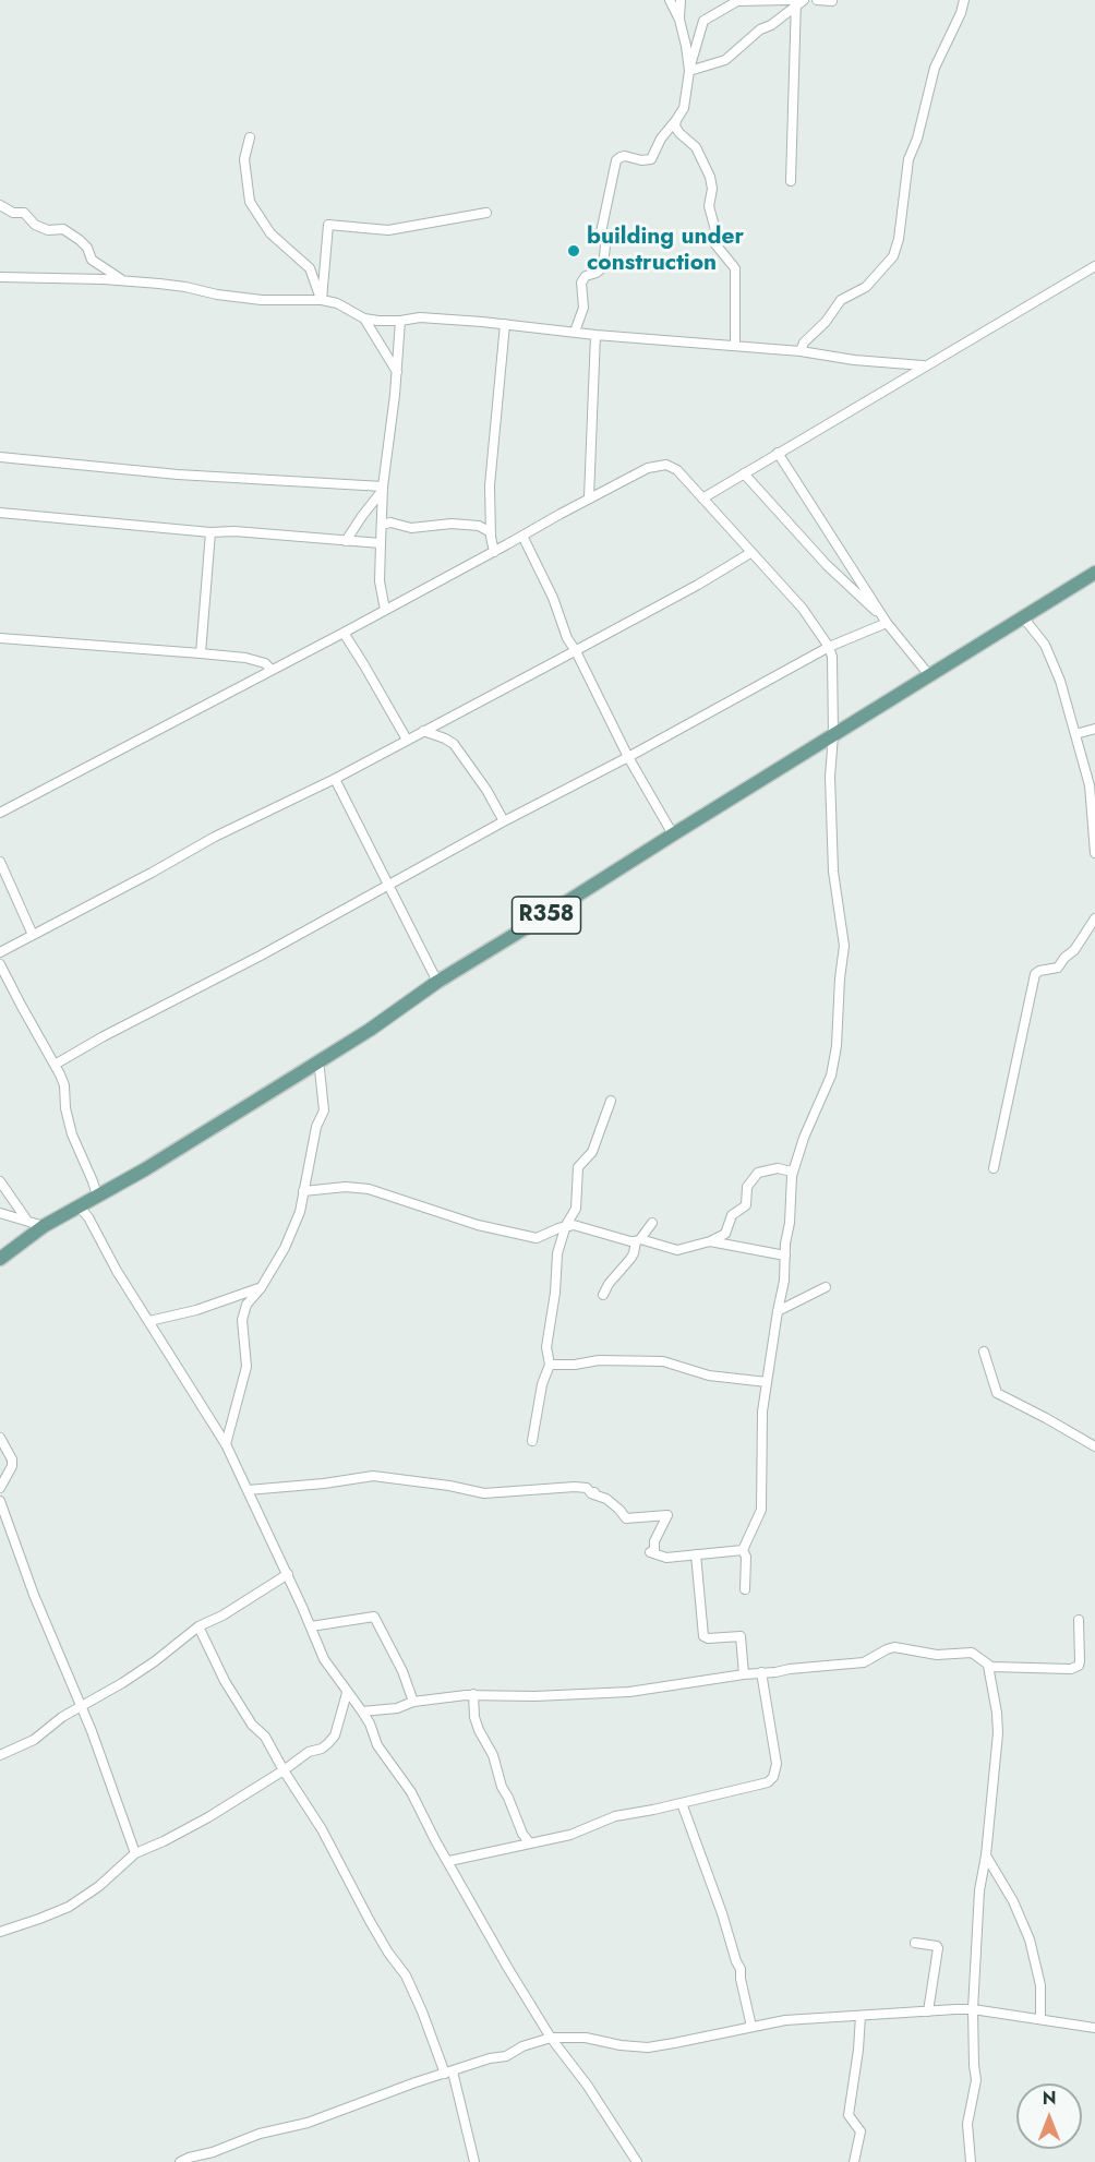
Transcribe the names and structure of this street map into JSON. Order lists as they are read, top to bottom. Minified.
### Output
{"streets":{"main road":["R358"]},"places":["building under construction"],"north":"top"}
